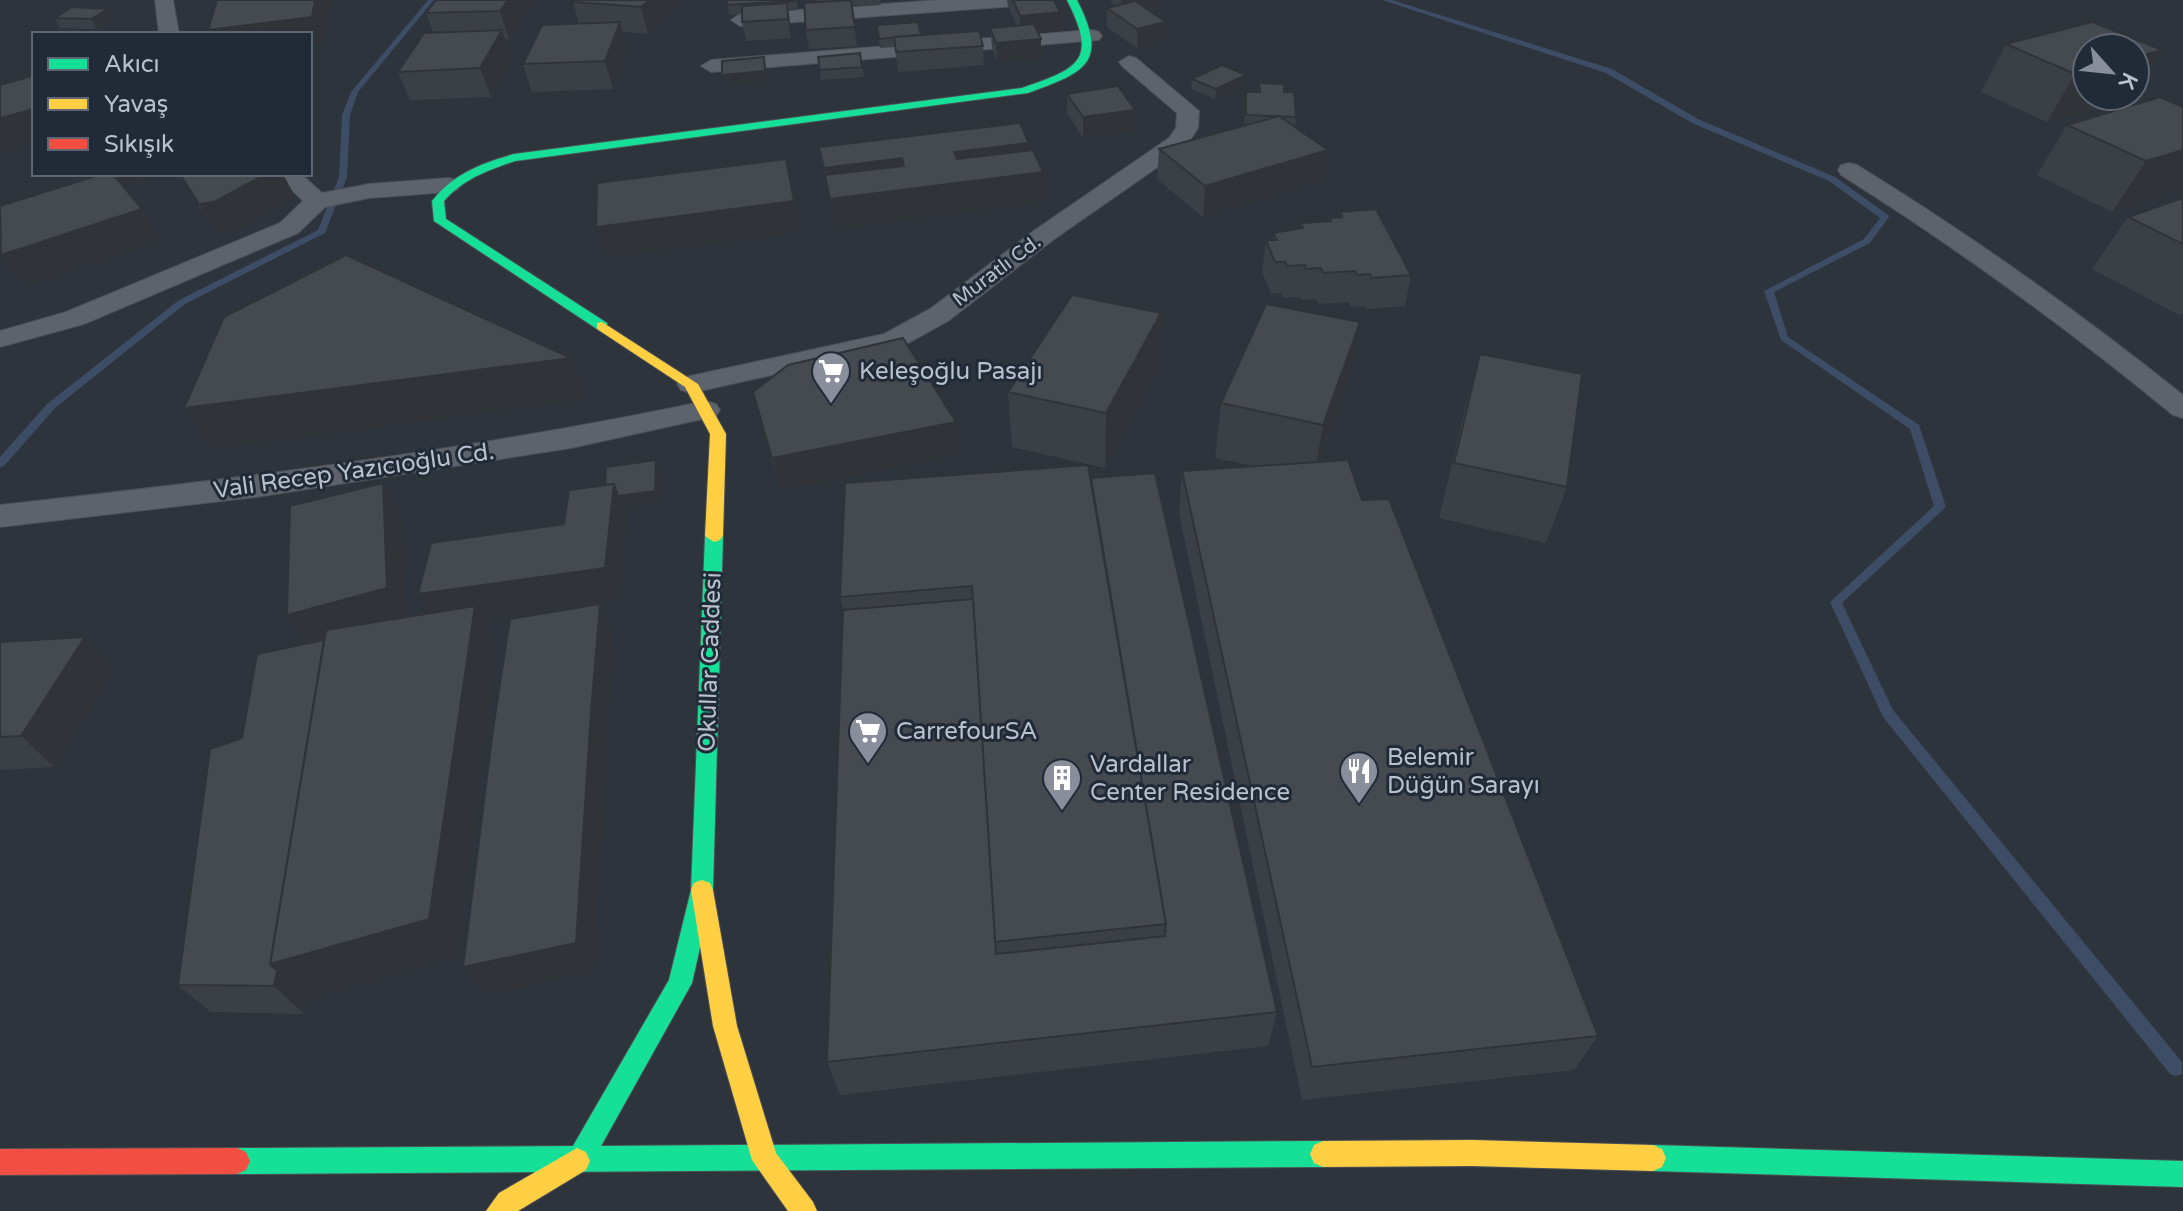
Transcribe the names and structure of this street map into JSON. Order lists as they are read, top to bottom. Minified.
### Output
{"streets":{"main road":["Okullar Caddesi"],"street":["Muratlı Cd.","Vali Recep Yazıcıoğlu Cd."]},"crossings":[["Muratlı Cd.","Vali Recep Yazıcıoğlu Cd."],["Muratlı Cd.","Okullar Caddesi"],["Vali Recep Yazıcıoğlu Cd.","Okullar Caddesi"]],"places":{"supermarket":["Keleşoğlu Pasajı","CarrefourSA"],"restaurant":["Belemir Düğün Sarayı"],"building":["Vardallar Center Residence"]},"legend":["Akıcı","Yavaş","Sıkışık"],"north":"bottom right"}
